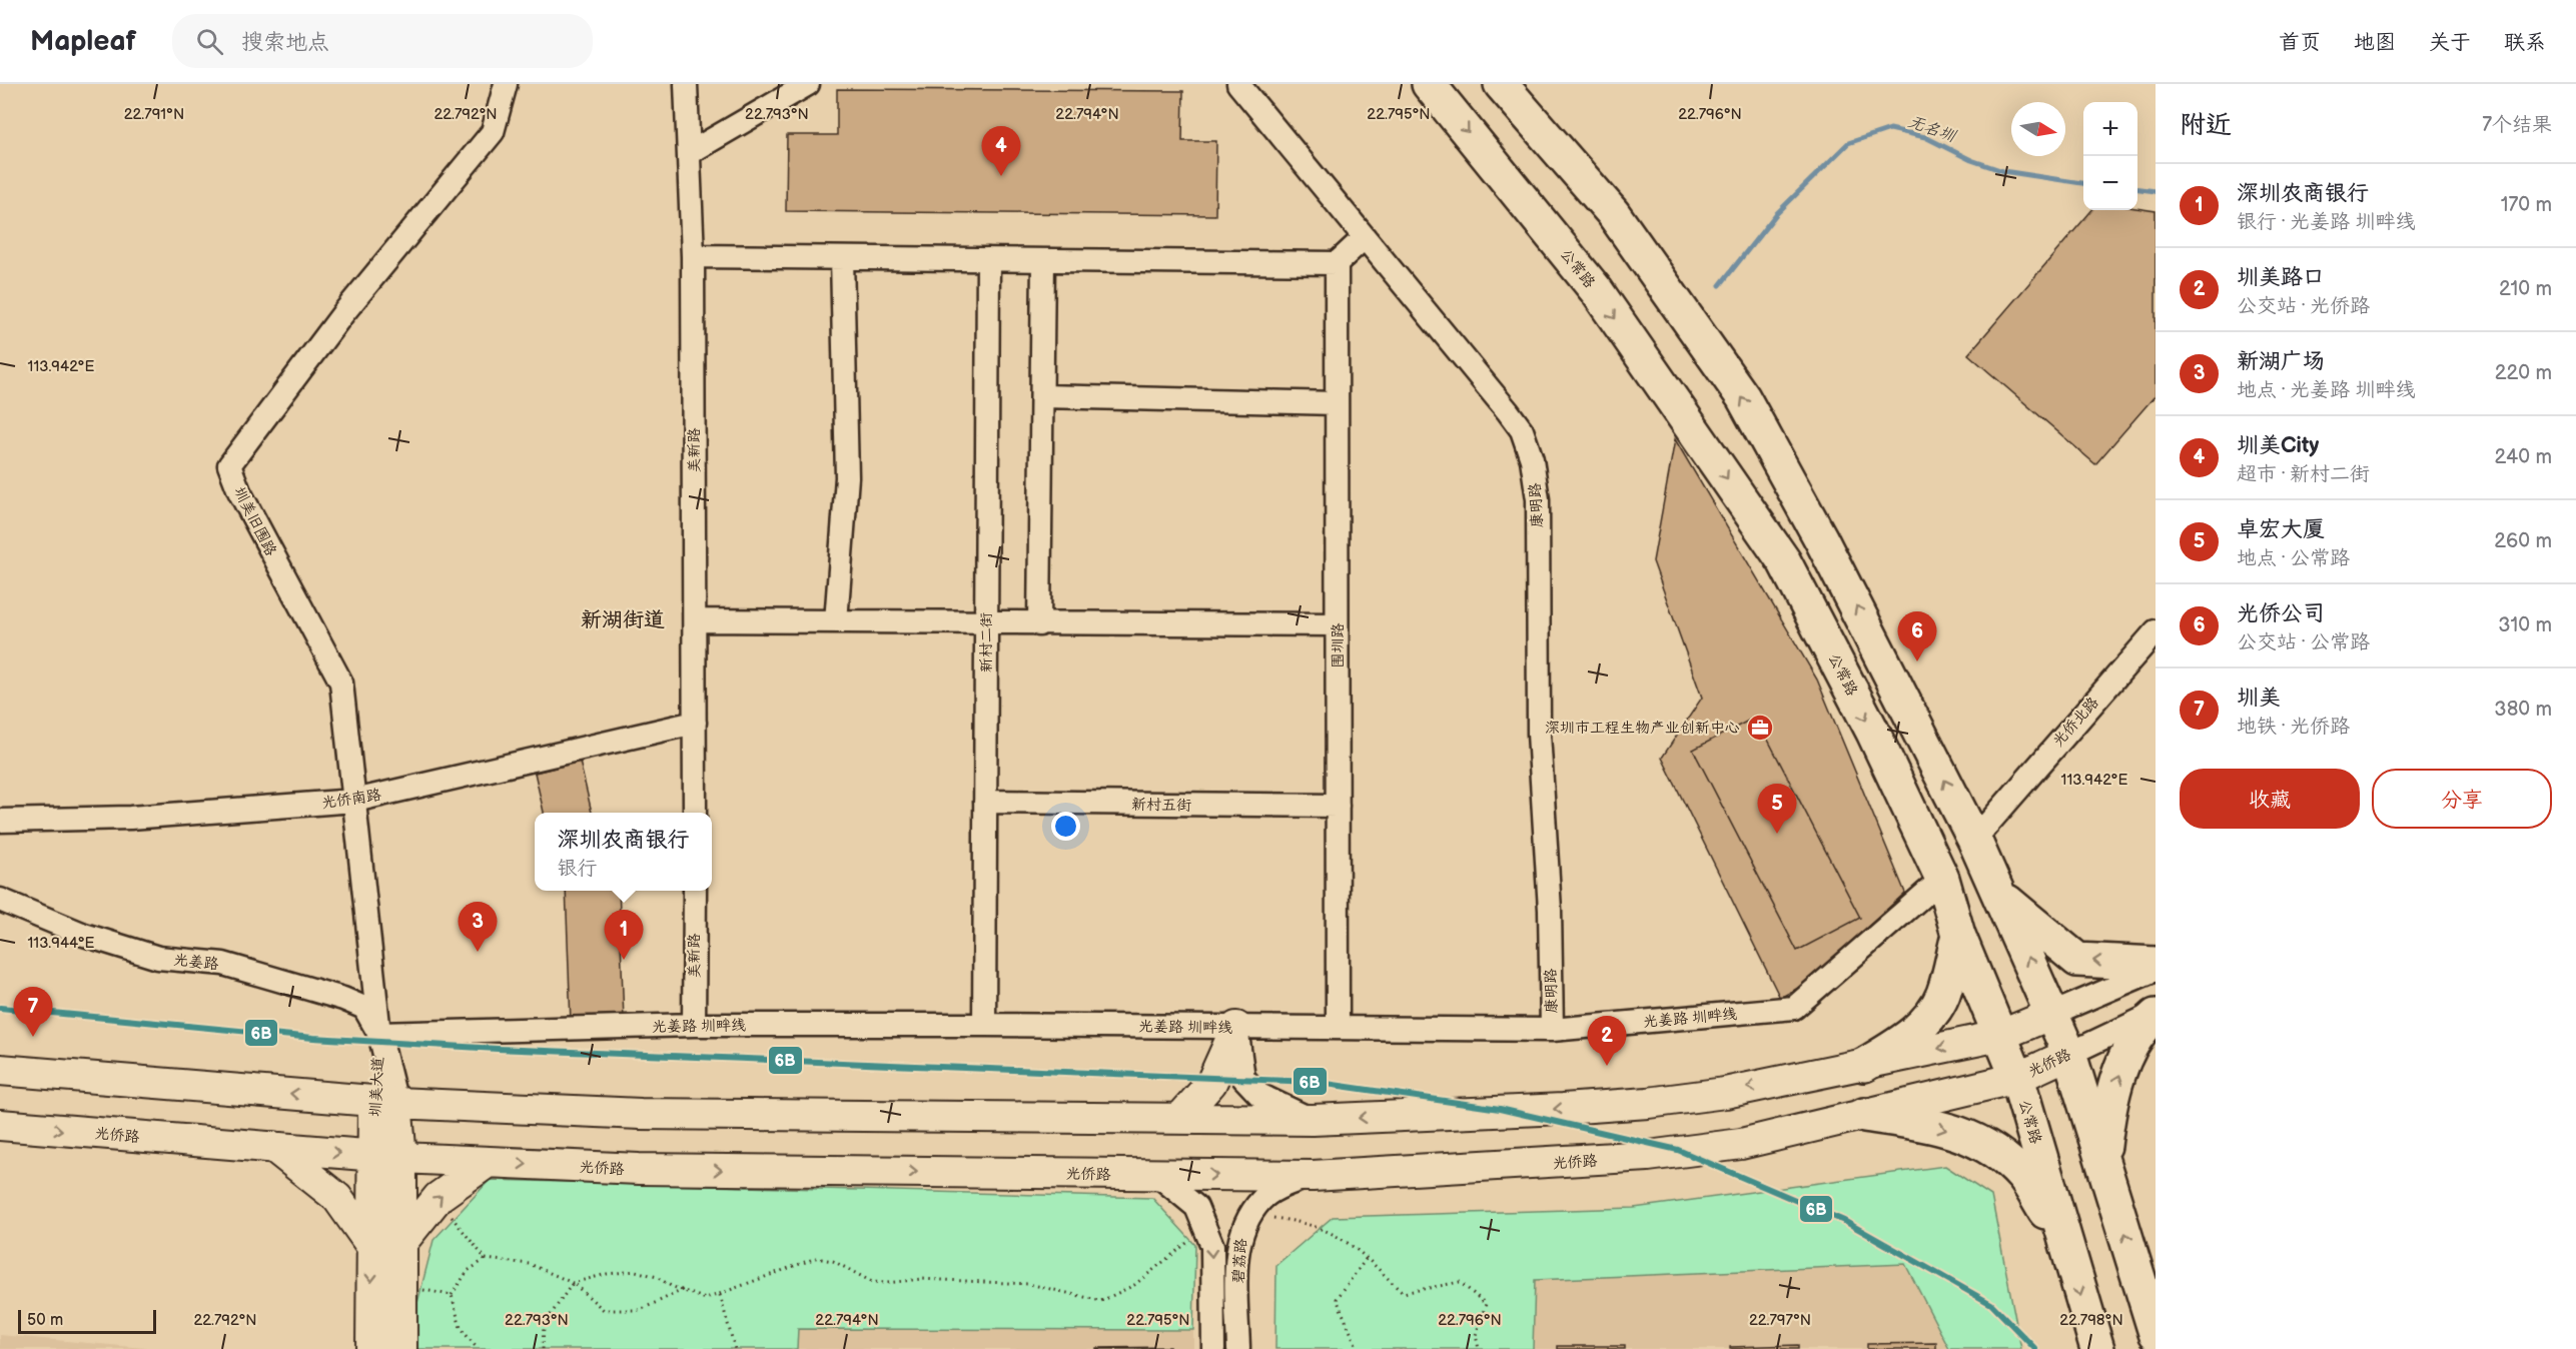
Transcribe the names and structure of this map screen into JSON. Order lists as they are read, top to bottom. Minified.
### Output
{"streets":{"highway":["公常路"],"main road":["光侨路","圳美大道"],"street":["美新路","康明路","圳美旧围路","新村二街","围圳路","光侨北路","光侨南路","新村五街","光姜路","光姜路 圳畔线","碧荔路"]},"crossings":[["公常路","光姜路 圳畔线"],["公常路","光侨路"],["美新路","光侨南路"],["美新路","光姜路 圳畔线"],["康明路","光姜路 圳畔线"],["圳美旧围路","光侨南路"],["圳美旧围路","光姜路"],["圳美旧围路","光姜路 圳畔线"],["圳美旧围路","圳美大道"],["新村二街","新村五街"],["新村二街","光姜路 圳畔线"],["围圳路","新村五街"],["围圳路","光姜路 圳畔线"],["光姜路","光姜路 圳畔线"],["光姜路","圳美大道"],["光姜路 圳畔线","圳美大道"],["光侨路","圳美大道"],["光侨路","碧荔路"]],"one_way":["光侨路"],"districts":["新湖街道"],"water":["无名圳"],"places":{"office":["深圳市工程生物产业创新中心"]},"lines":["transit line 6B"],"scale_bar":"50 m","north":"right","page":{"header":"Mapleaf","search":"搜索地点","nav":["首页","地图","关于","联系"],"heading":["附近","7个结果"],"map_buttons":["+","−"],"pins":["4","6","5","3","1","7","2"],"list":[{"mark":"1","name":"深圳农商银行","note":"银行 · 光姜路 圳畔线","value":"170 m"},{"mark":"2","name":"圳美路口","note":"公交站 · 光侨路","value":"210 m"},{"mark":"3","name":"新湖广场","note":"地点 · 光姜路 圳畔线","value":"220 m"},{"mark":"4","name":"圳美City","note":"超市 · 新村二街","value":"240 m"},{"mark":"5","name":"卓宏大厦","note":"地点 · 公常路","value":"260 m"},{"mark":"6","name":"光侨公司","note":"公交站 · 公常路","value":"310 m"},{"mark":"7","name":"圳美","note":"地铁 · 光侨路","value":"380 m"}],"buttons":["收藏","分享"],"popup":["深圳农商银行","银行"],"scale":"50 m"},"coordinates":["22.791°N","22.794°N","22.795°N","22.792°N","22.793°N","22.796°N","113.942°E","113.944°E","22.797°N","22.798°N"]}
